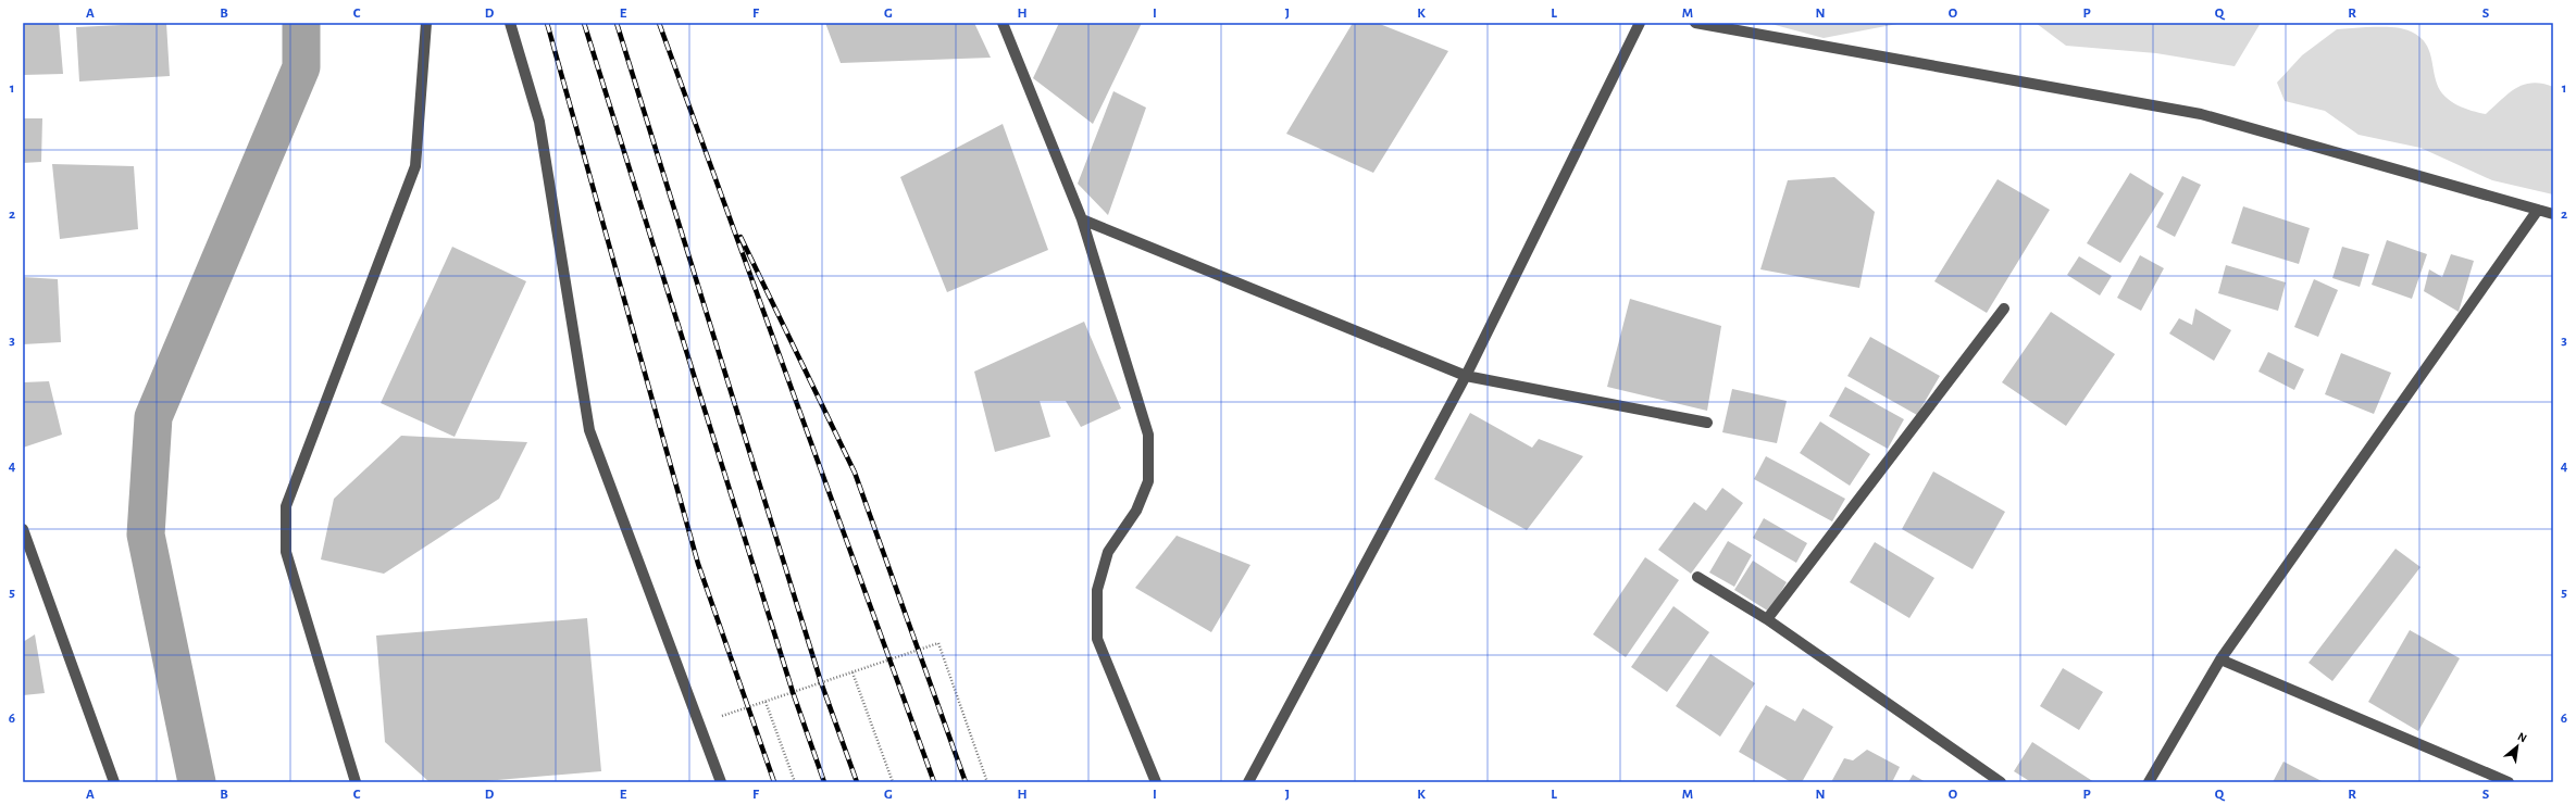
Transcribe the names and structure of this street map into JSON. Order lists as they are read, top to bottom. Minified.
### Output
{"north":"top right","grid":{"columns":["A","B","C","D","E","F","G","H","I","J","K","L","M","N","O","P","Q","R","S"],"rows":["1","2","3","4","5","6"]}}
